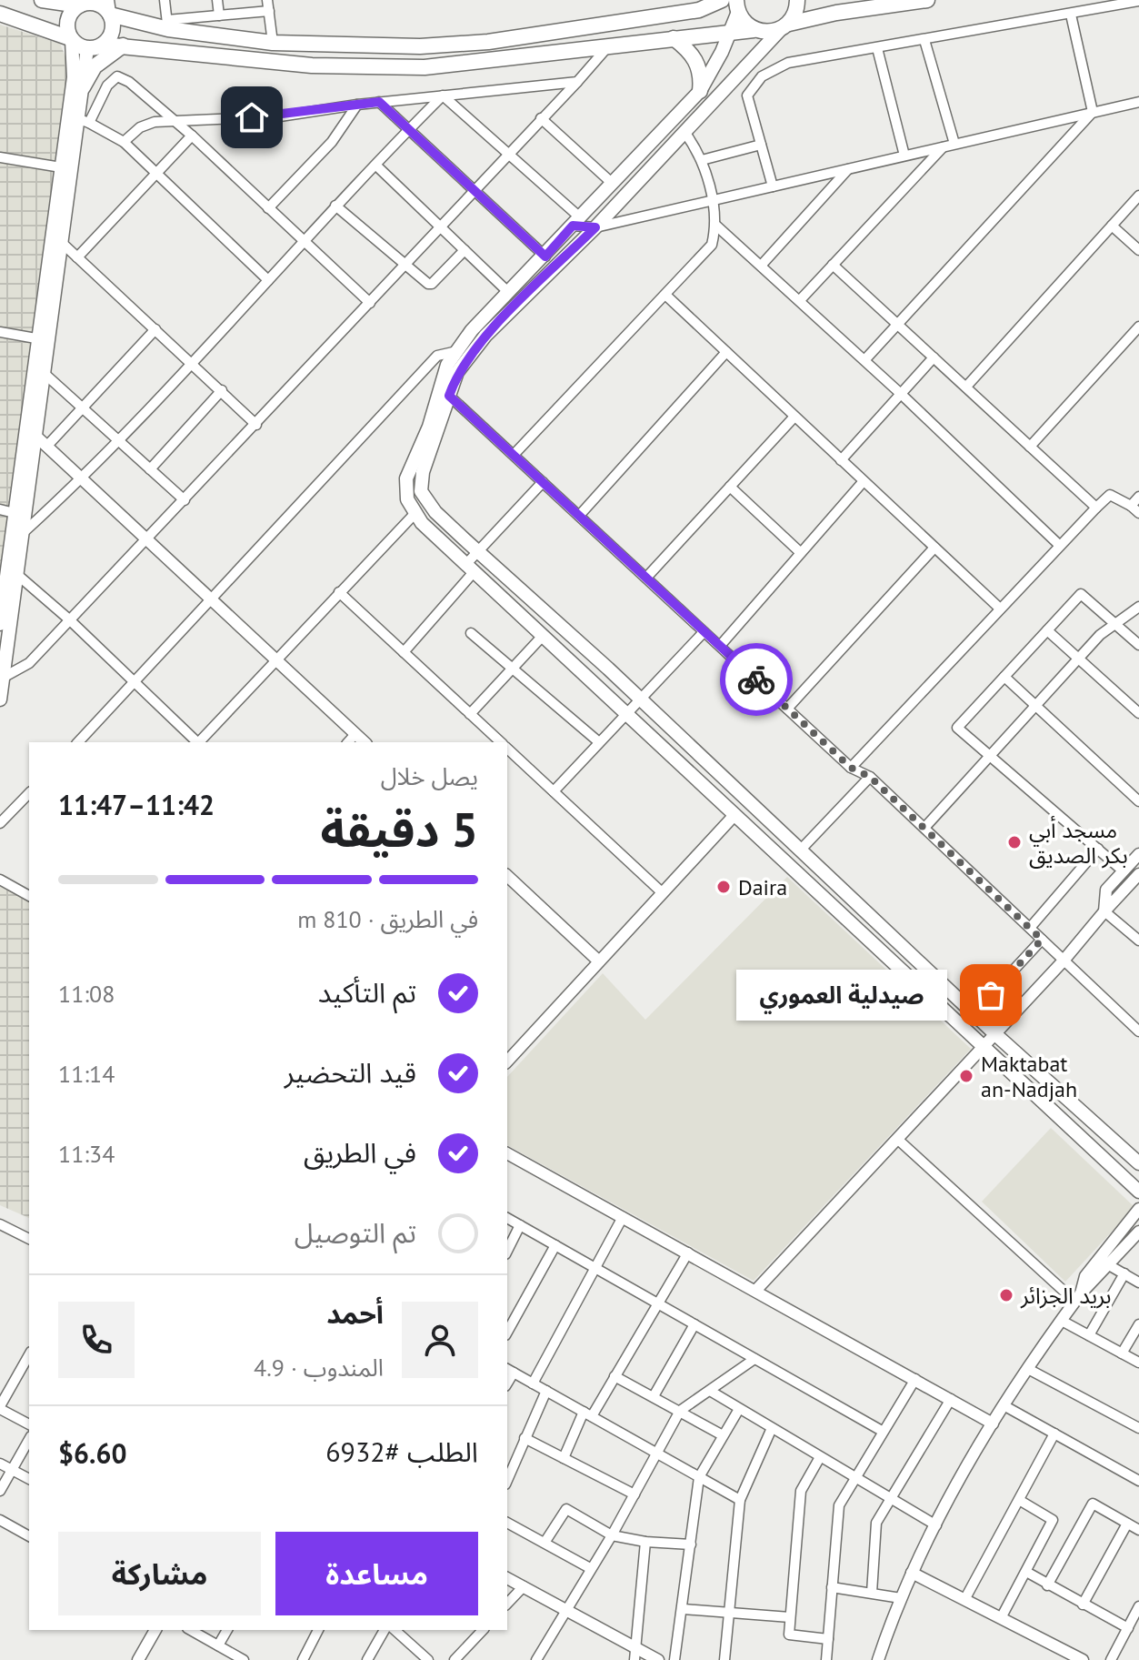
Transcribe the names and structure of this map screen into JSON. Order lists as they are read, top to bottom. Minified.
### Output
{"places":["مسجد أبي بكر الصديق","Daira","صيدلية العموري","Maktabat an-Nadjah","بريد الجزائر"],"page":{"heading":["5 دقيقة","يصل خلال","11:42–11:47"],"panel":["أحمد","المندوب · 4.9","الطلب #6932","$6.60"],"bar":"في الطريق · 810 m","list":[["تم التأكيد","11:08"],["قيد التحضير","11:14"],["في الطريق","11:34"],"تم التوصيل"],"bubble":"صيدلية العموري","buttons":["مساعدة","مشاركة"]}}
